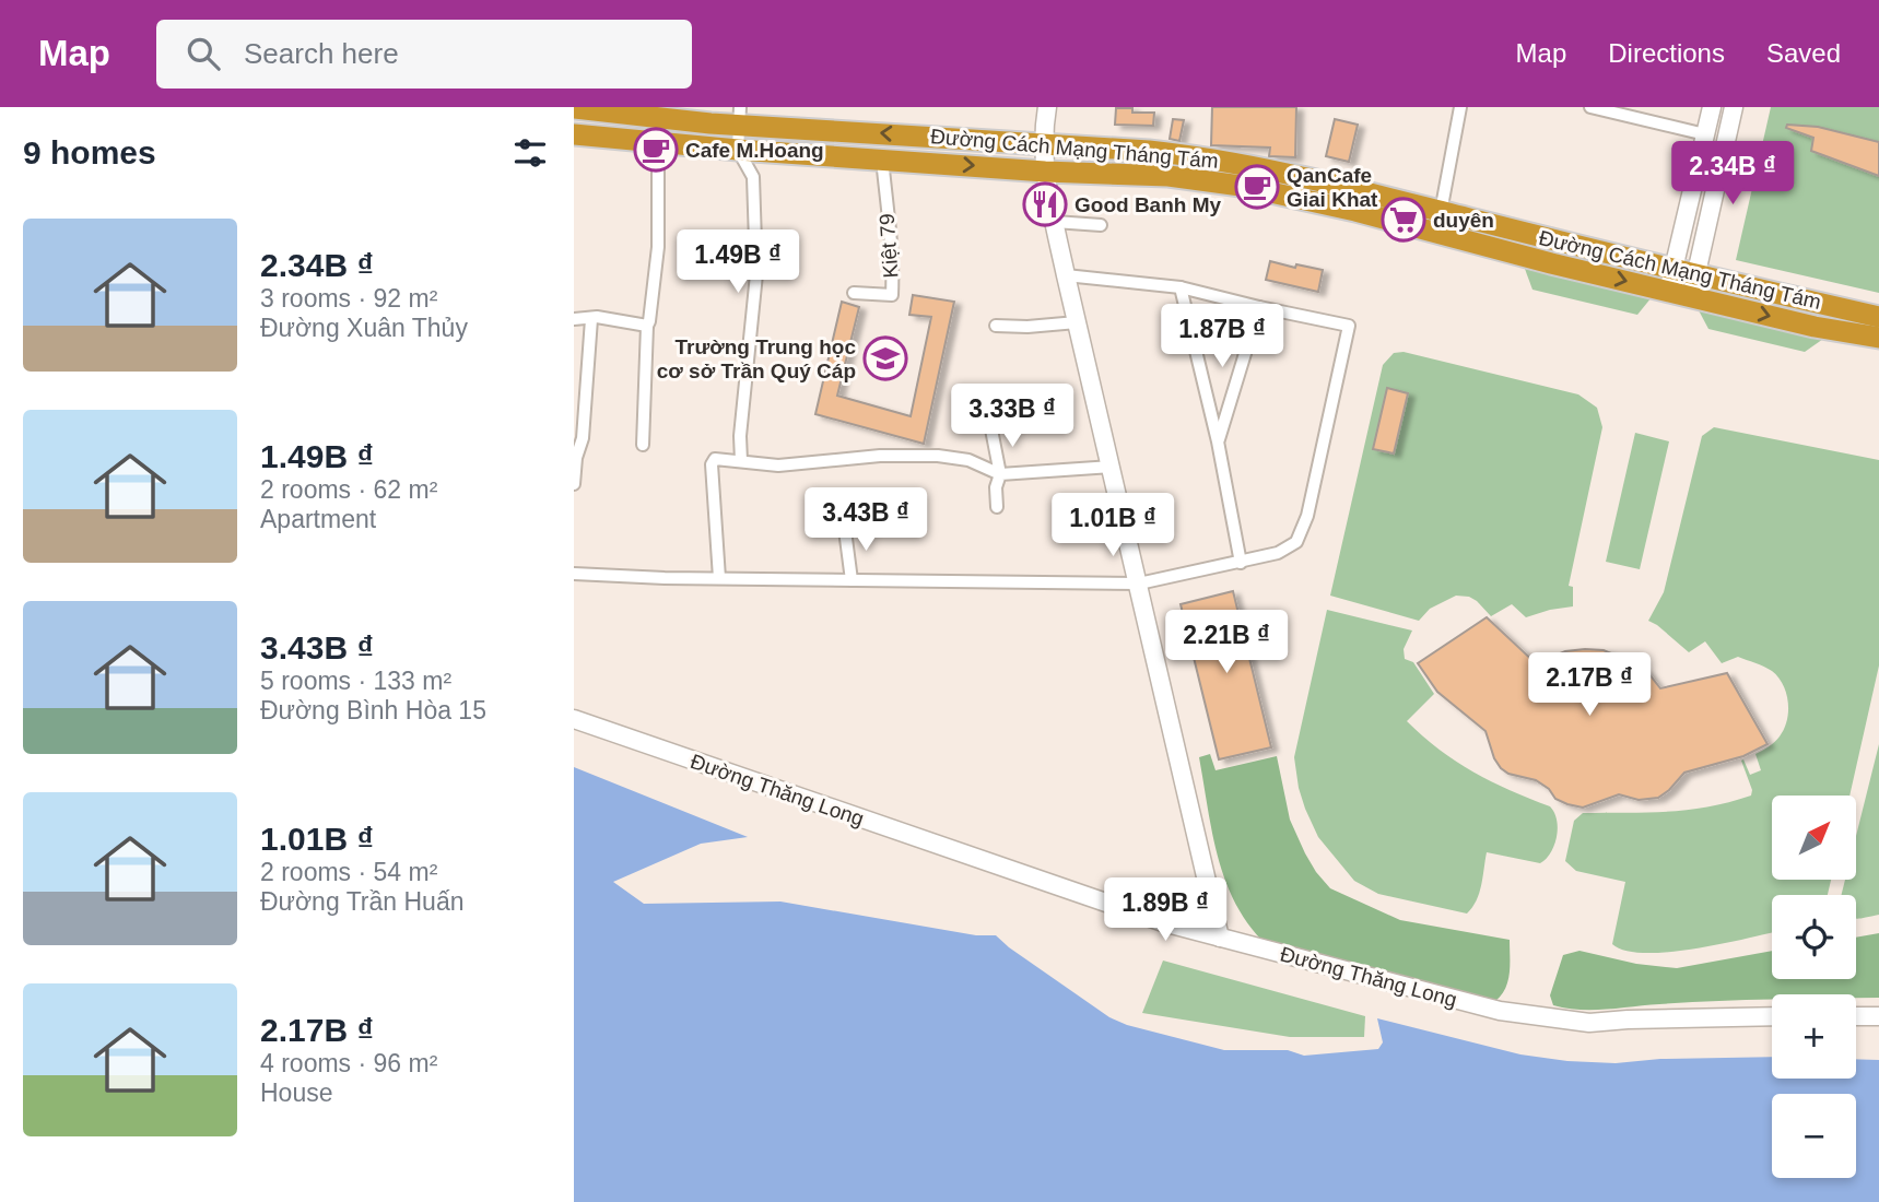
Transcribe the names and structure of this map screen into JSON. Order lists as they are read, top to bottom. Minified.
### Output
{"streets":{"highway":["Đường Cách Mạng Tháng Tám"],"street":["Kiệt 79","Đường Thăng Long"]},"crossings":[["Đường Cách Mạng Tháng Tám","Kiệt 79"]],"places":{"cafe":["Cafe M.Hoang","QanCafe Giai Khat"],"restaurant":["Good Banh My"],"supermarket":["duyên"],"school or university":["Trường Trung học cơ sở Trần Quý Cáp"]},"north":"top right","page":{"header":"Map","search":"Search here","nav":["Map","Directions","Saved"],"heading":"9 homes","price":["2.34B ₫","1.49B ₫","1.87B ₫","3.33B ₫","3.43B ₫","1.01B ₫","2.21B ₫","2.17B ₫","1.89B ₫"],"list":[{"name":"2.34B ₫","note":"3 rooms · 92 m² · Đường Xuân Thủy"},{"name":"1.49B ₫","note":"2 rooms · 62 m² · Apartment"},{"name":"3.43B ₫","note":"5 rooms · 133 m² · Đường Bình Hòa 15"},{"name":"1.01B ₫","note":"2 rooms · 54 m² · Đường Trần Huấn"},{"name":"2.17B ₫","note":"4 rooms · 96 m² · House"}],"map_buttons":["+","−"]}}
